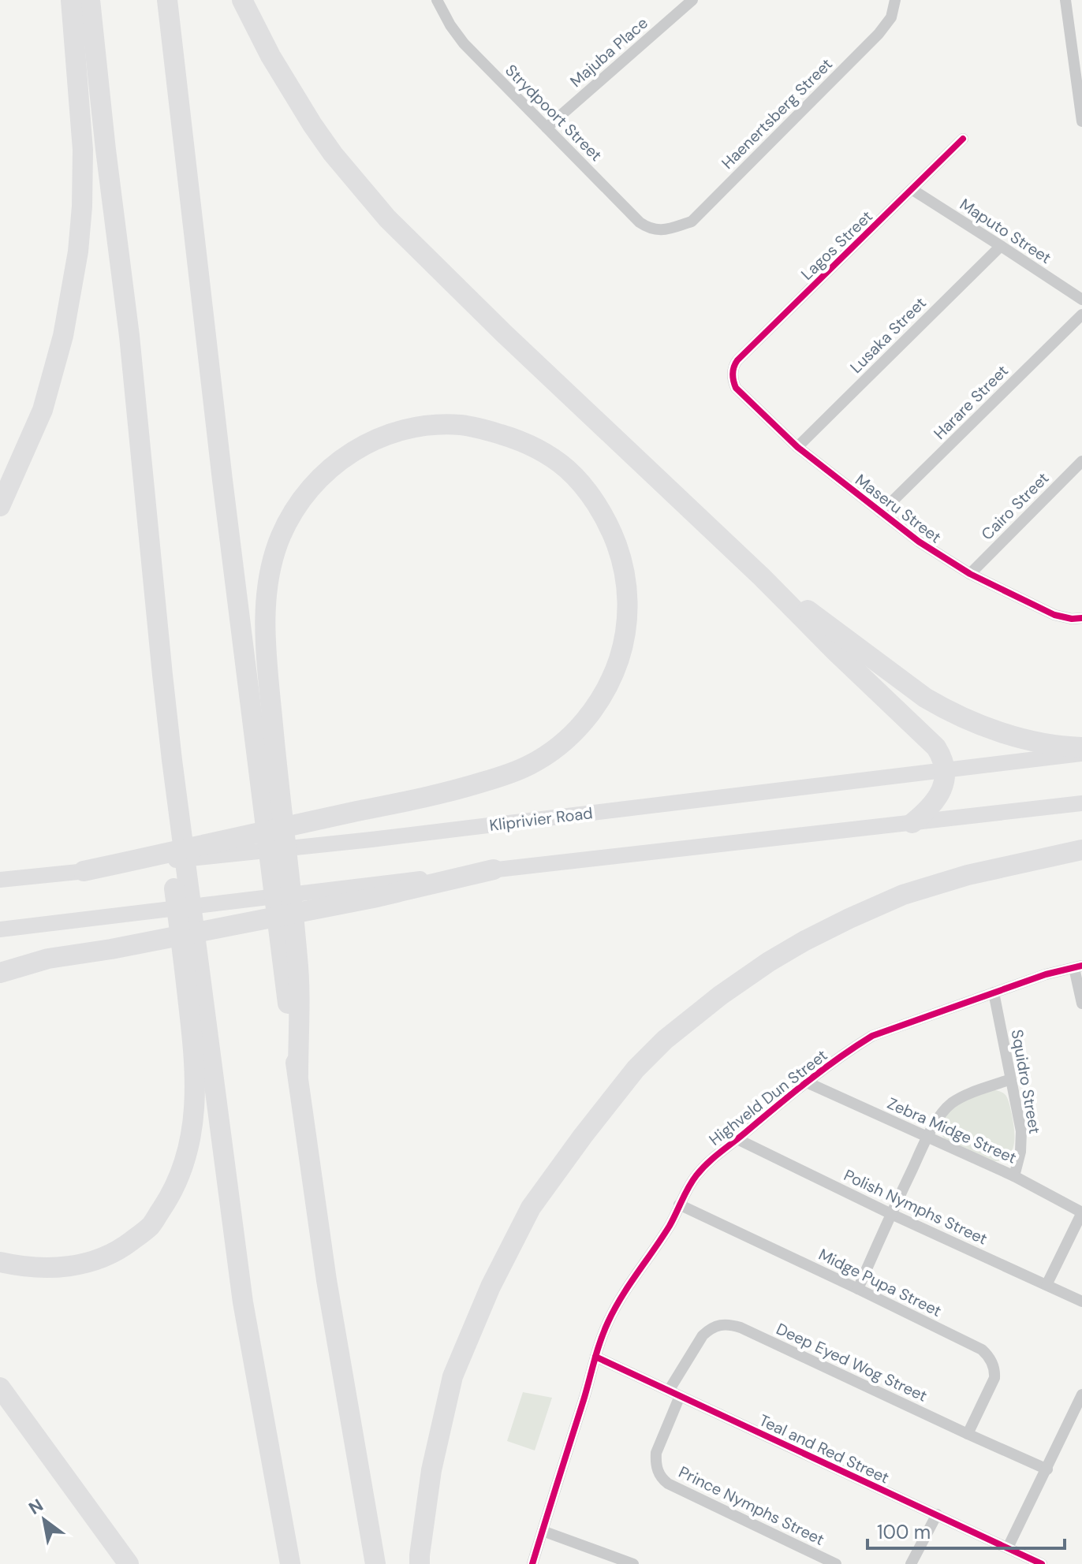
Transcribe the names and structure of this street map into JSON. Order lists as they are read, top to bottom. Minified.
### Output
{"streets":{"main road":["Kliprivier Road"],"street":["Majuba Place","Strydpoort Street","Haenertsberg Street","Maputo Street","Lagos Street","Lusaka Street","Harare Street","Cairo Street","Maseru Street","Squidro Street","Highveld Dun Street","Zebra Midge Street","Polish Nymphs Street","Midge Pupa Street","Deep Eyed Wog Street","Teal and Red Street","Prince Nymphs Street"]},"crossings":[["Majuba Place","Strydpoort Street"],["Strydpoort Street","Haenertsberg Street"],["Maputo Street","Lagos Street"],["Maputo Street","Lusaka Street"],["Lagos Street","Maseru Street"],["Lusaka Street","Maseru Street"],["Harare Street","Maseru Street"],["Cairo Street","Maseru Street"],["Squidro Street","Highveld Dun Street"],["Squidro Street","Zebra Midge Street"],["Highveld Dun Street","Zebra Midge Street"],["Highveld Dun Street","Polish Nymphs Street"],["Highveld Dun Street","Midge Pupa Street"],["Highveld Dun Street","Teal and Red Street"],["Midge Pupa Street","Deep Eyed Wog Street"],["Deep Eyed Wog Street","Teal and Red Street"],["Teal and Red Street","Prince Nymphs Street"]],"scale_bar":"100 m","north":"top left"}
